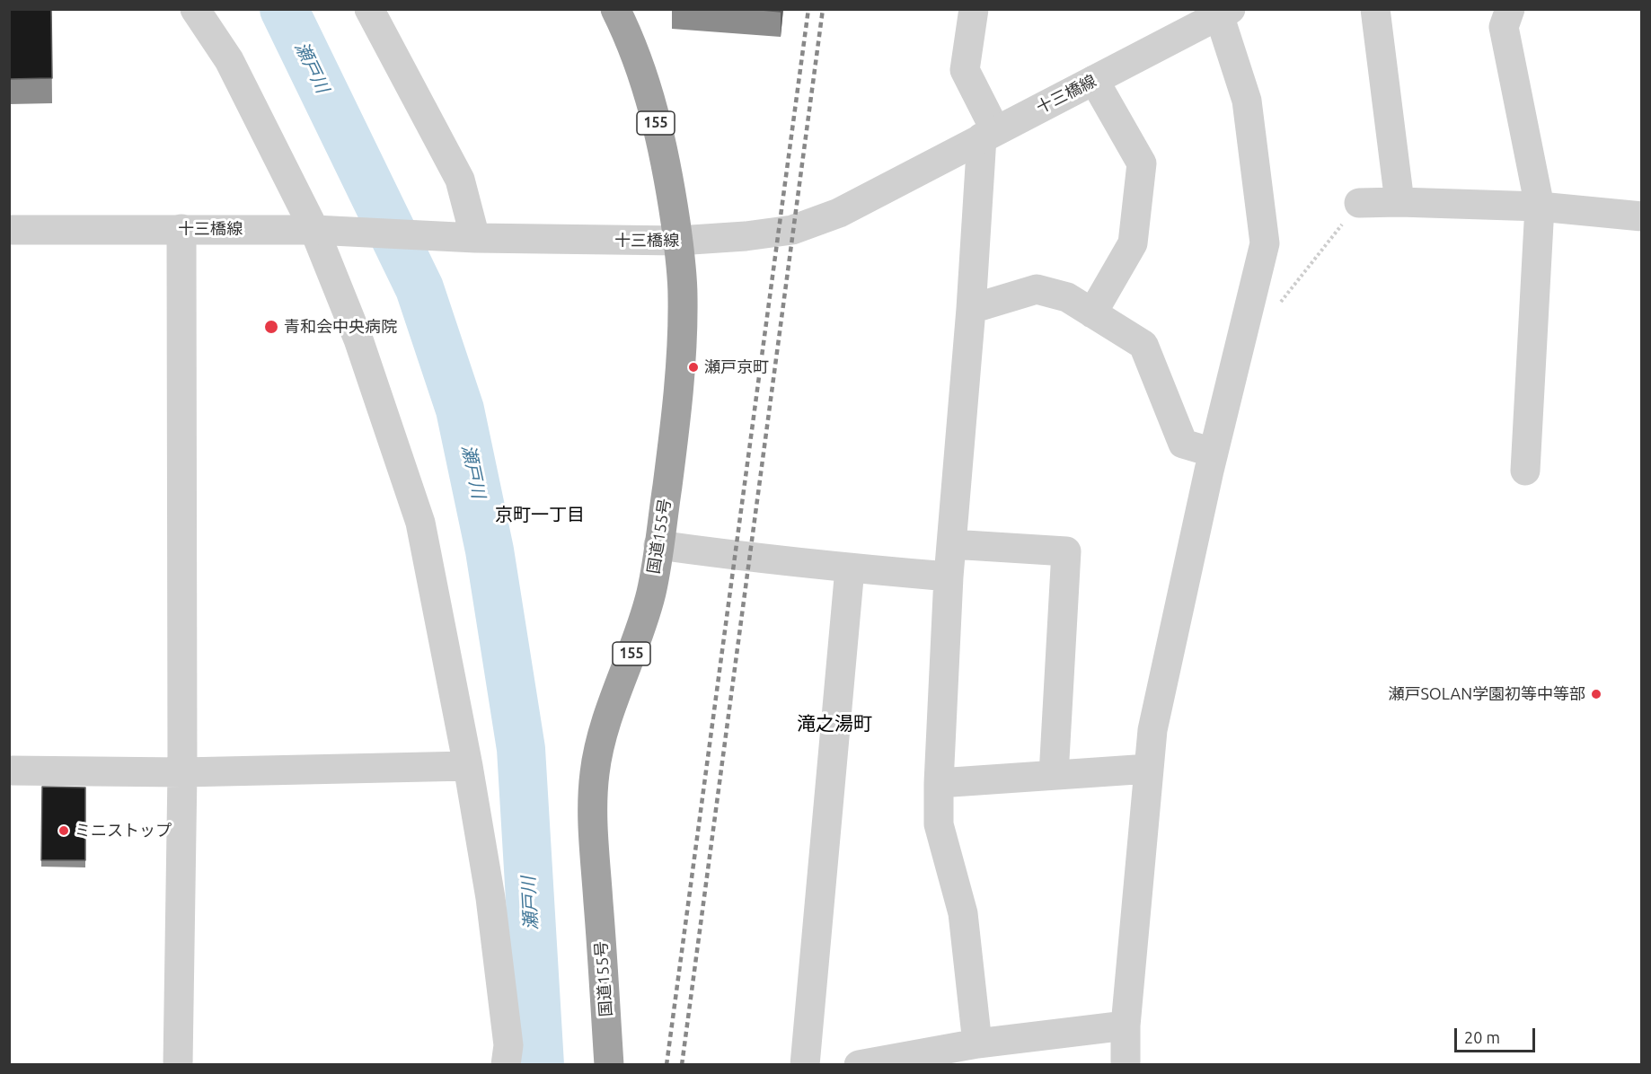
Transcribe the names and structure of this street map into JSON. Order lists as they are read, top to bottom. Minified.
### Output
{"streets":{"highway":["155","国道155号"],"street":["十三橋線"]},"crossings":[["十三橋線","国道155号"]],"districts":["京町一丁目","滝之湯町"],"water":["瀬戸川"],"places":["青和会中央病院","瀬戸京町","瀬戸SOLAN学園初等中等部","ミニストップ"],"scale_bar":"20 m"}
